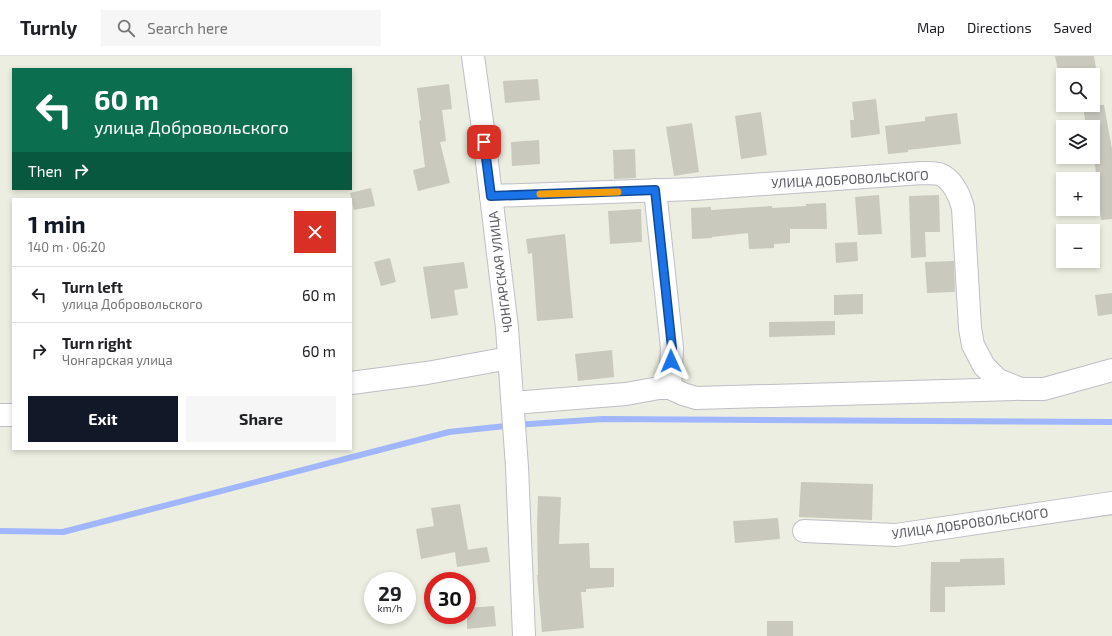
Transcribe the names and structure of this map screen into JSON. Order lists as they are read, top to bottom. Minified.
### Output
{"streets":{"street":["УЛИЦА ДОБРОВОЛЬСКОГО","ЧОНГАРСКАЯ УЛИЦА"]},"crossings":[["УЛИЦА ДОБРОВОЛЬСКОГО","ЧОНГАРСКАЯ УЛИЦА"]],"page":{"header":"Turnly","search":"Search here","nav":["Map","Directions","Saved"],"map_buttons":["+","−"],"turn":["60 m","улица Добровольского"],"then":"Then","heading":["1 min","140 m · 06:20"],"list":[{"name":"Turn left","note":"улица Добровольского","value":"60 m"},{"name":"Turn right","note":"Чонгарская улица","value":"60 m"}],"buttons":["Exit","Share"],"speed":"29 km/h","limit":"30"}}
